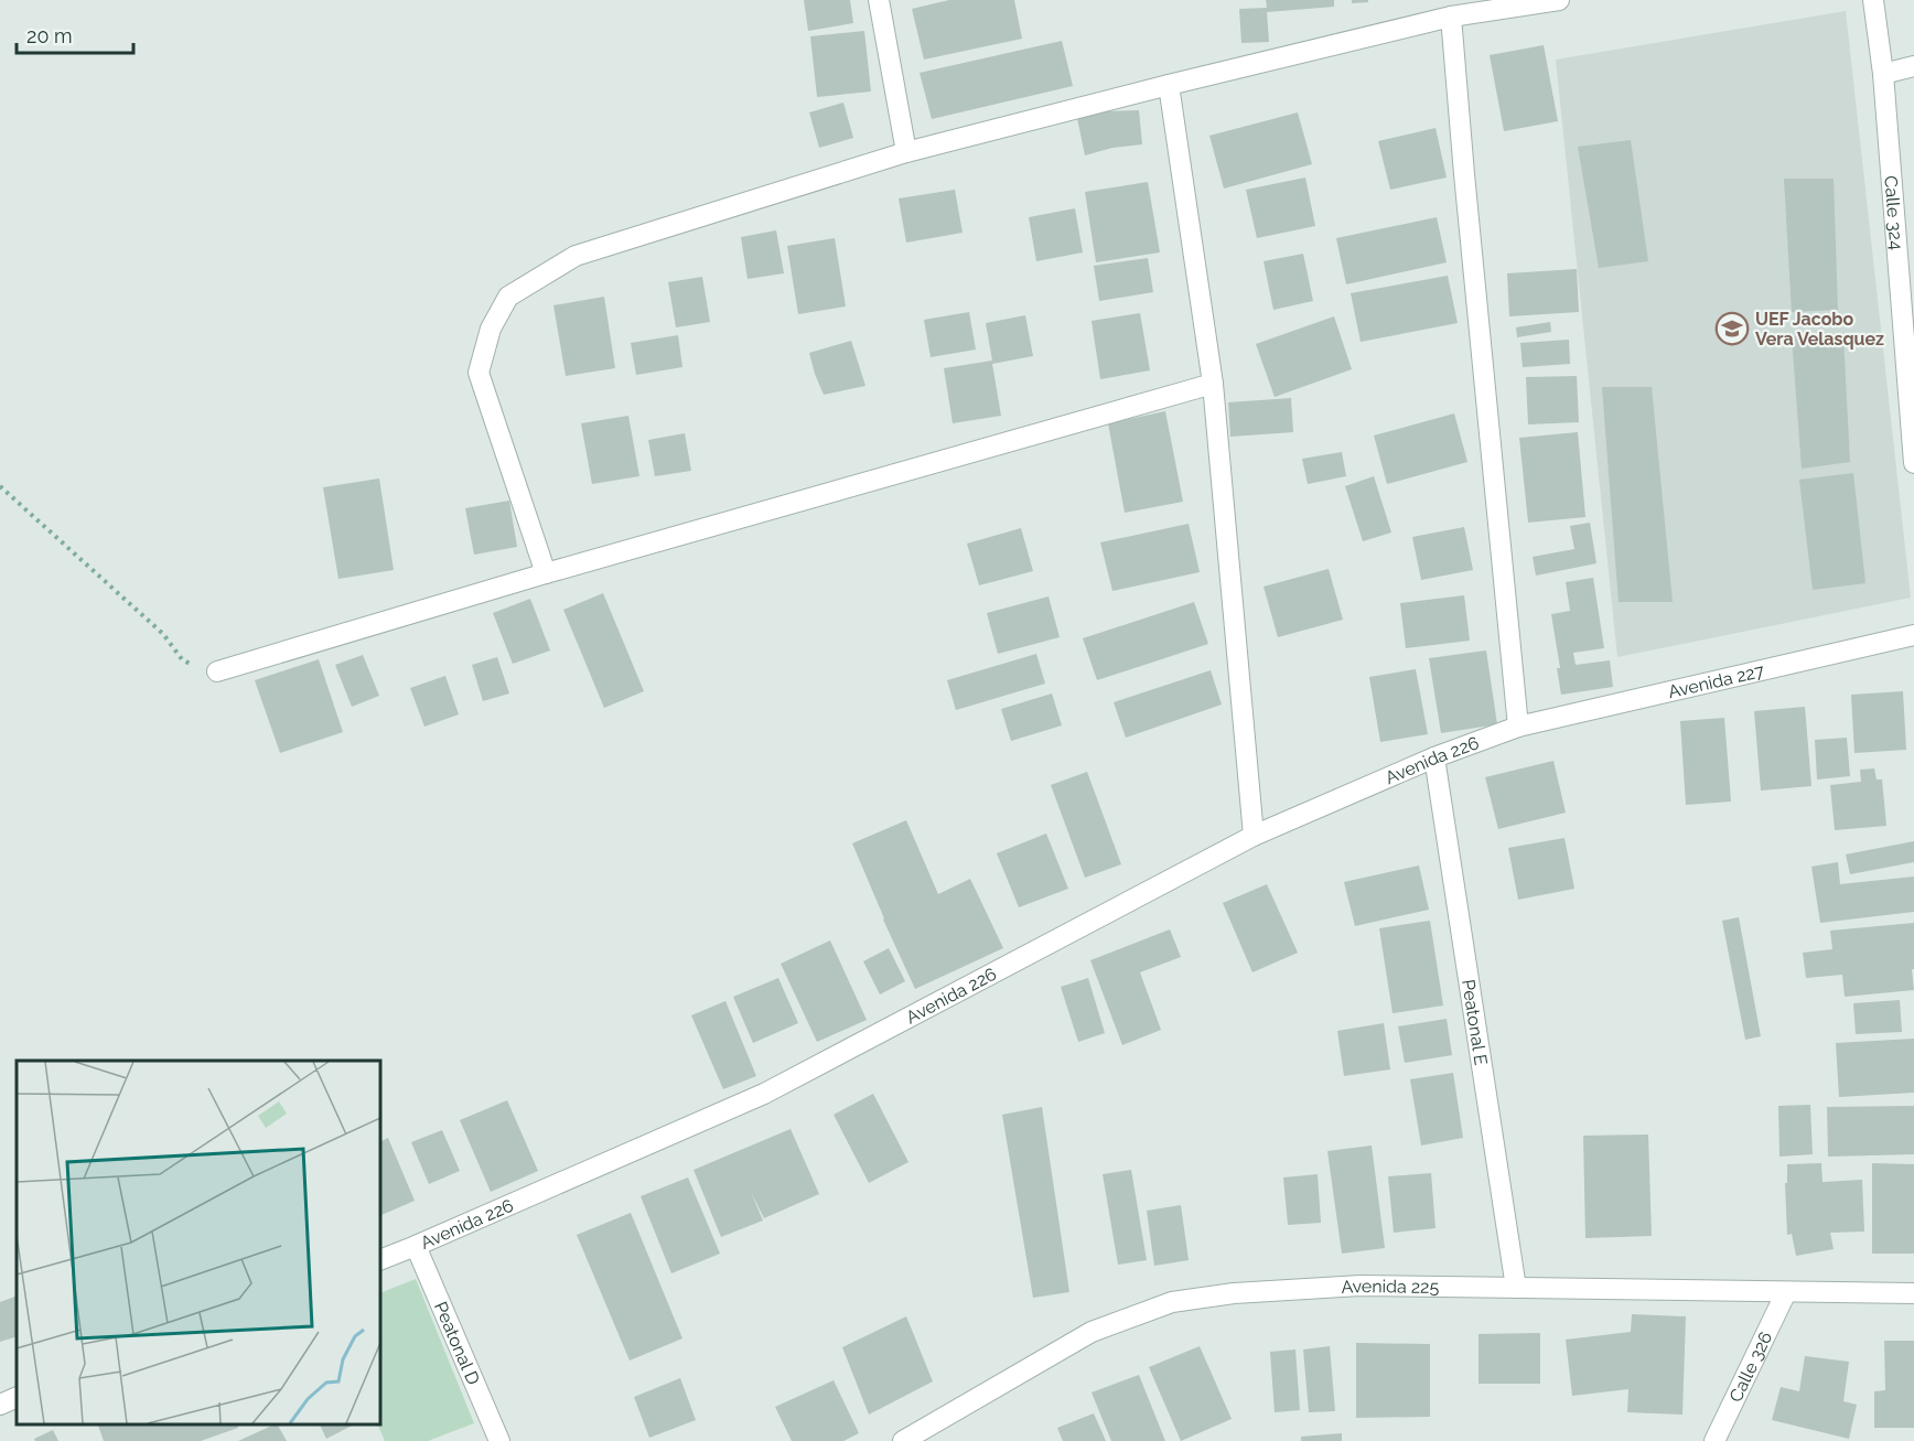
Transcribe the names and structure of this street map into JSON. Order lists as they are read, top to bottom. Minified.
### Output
{"streets":{"street":["Calle 324","Avenida 227","Avenida 226","Peatonal E","Avenida 225","Peatonal D","Calle 326"]},"crossings":[["Avenida 227","Avenida 226"],["Avenida 226","Peatonal E"],["Avenida 226","Peatonal D"],["Peatonal E","Avenida 225"],["Avenida 225","Calle 326"]],"places":{"school or university":["UEF Jacobo Vera Velasquez"]},"scale_bar":"20 m"}
